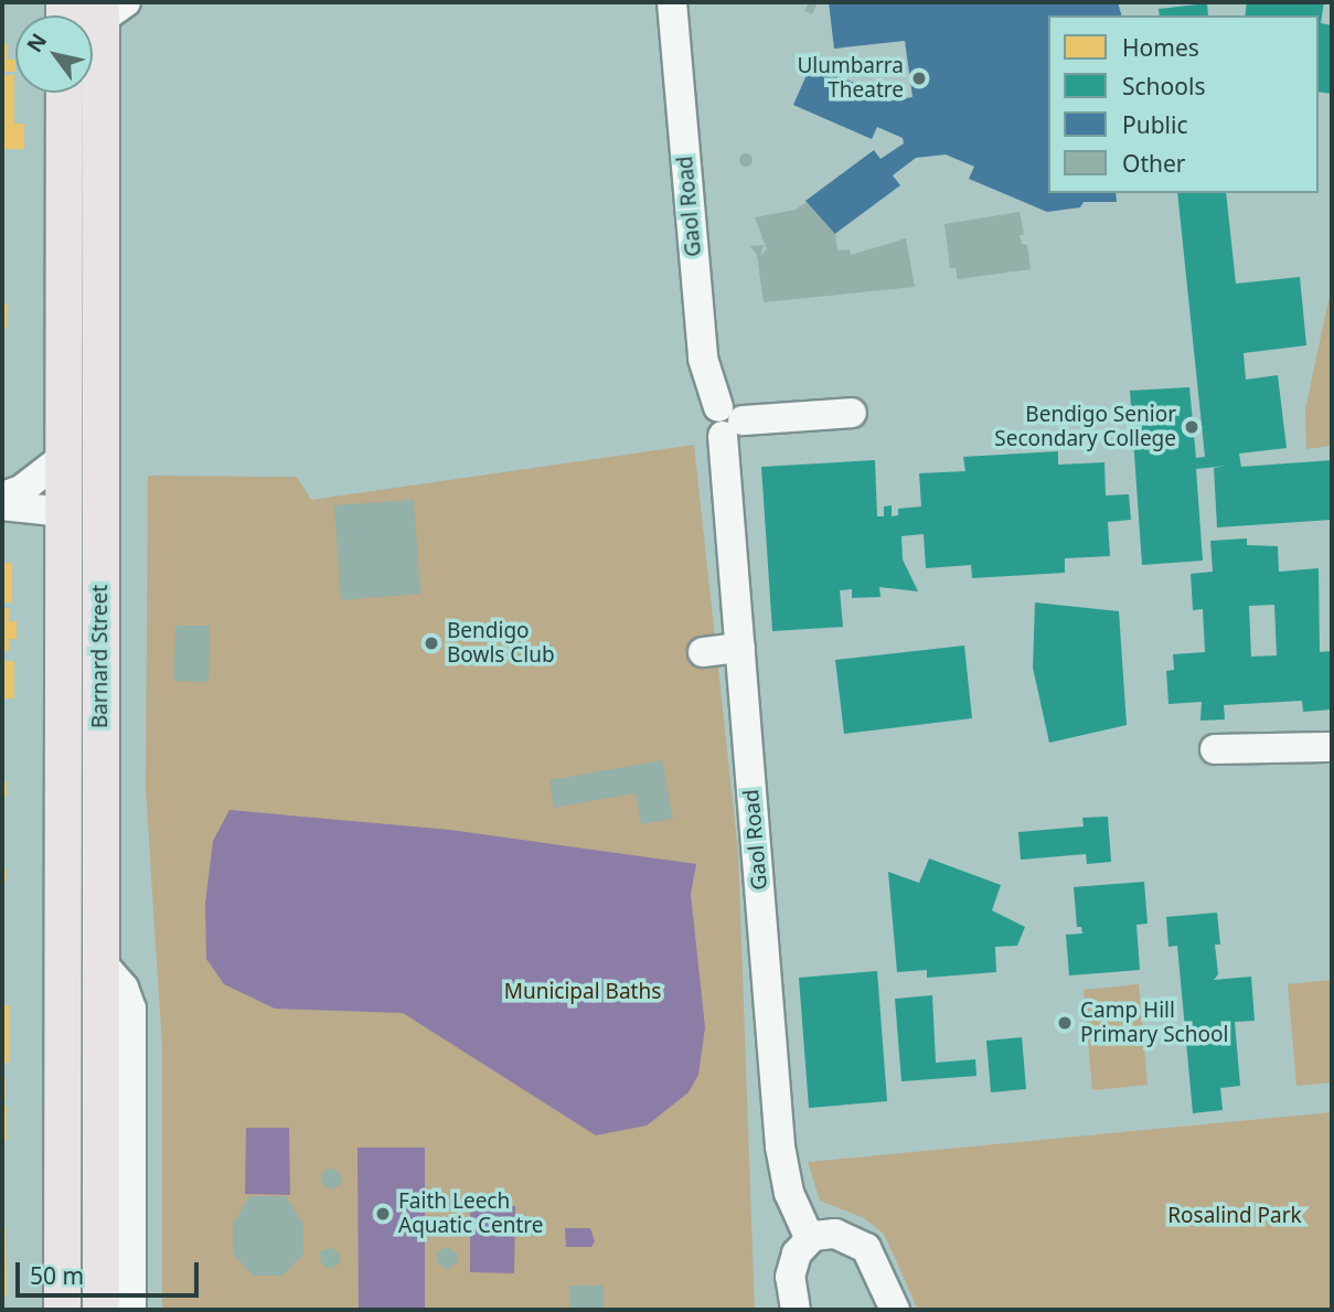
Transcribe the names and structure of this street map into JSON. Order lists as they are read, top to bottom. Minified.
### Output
{"streets":{"main road":["Barnard Street"],"street":["Gaol Road"]},"parks":["Municipal Baths","Rosalind Park"],"places":["Ulumbarra Theatre","Bendigo Senior Secondary College","Bendigo Bowls Club","Camp Hill Primary School","Faith Leech Aquatic Centre"],"legend":["Homes","Schools","Public","Other"],"scale_bar":"50 m","north":"top left"}
